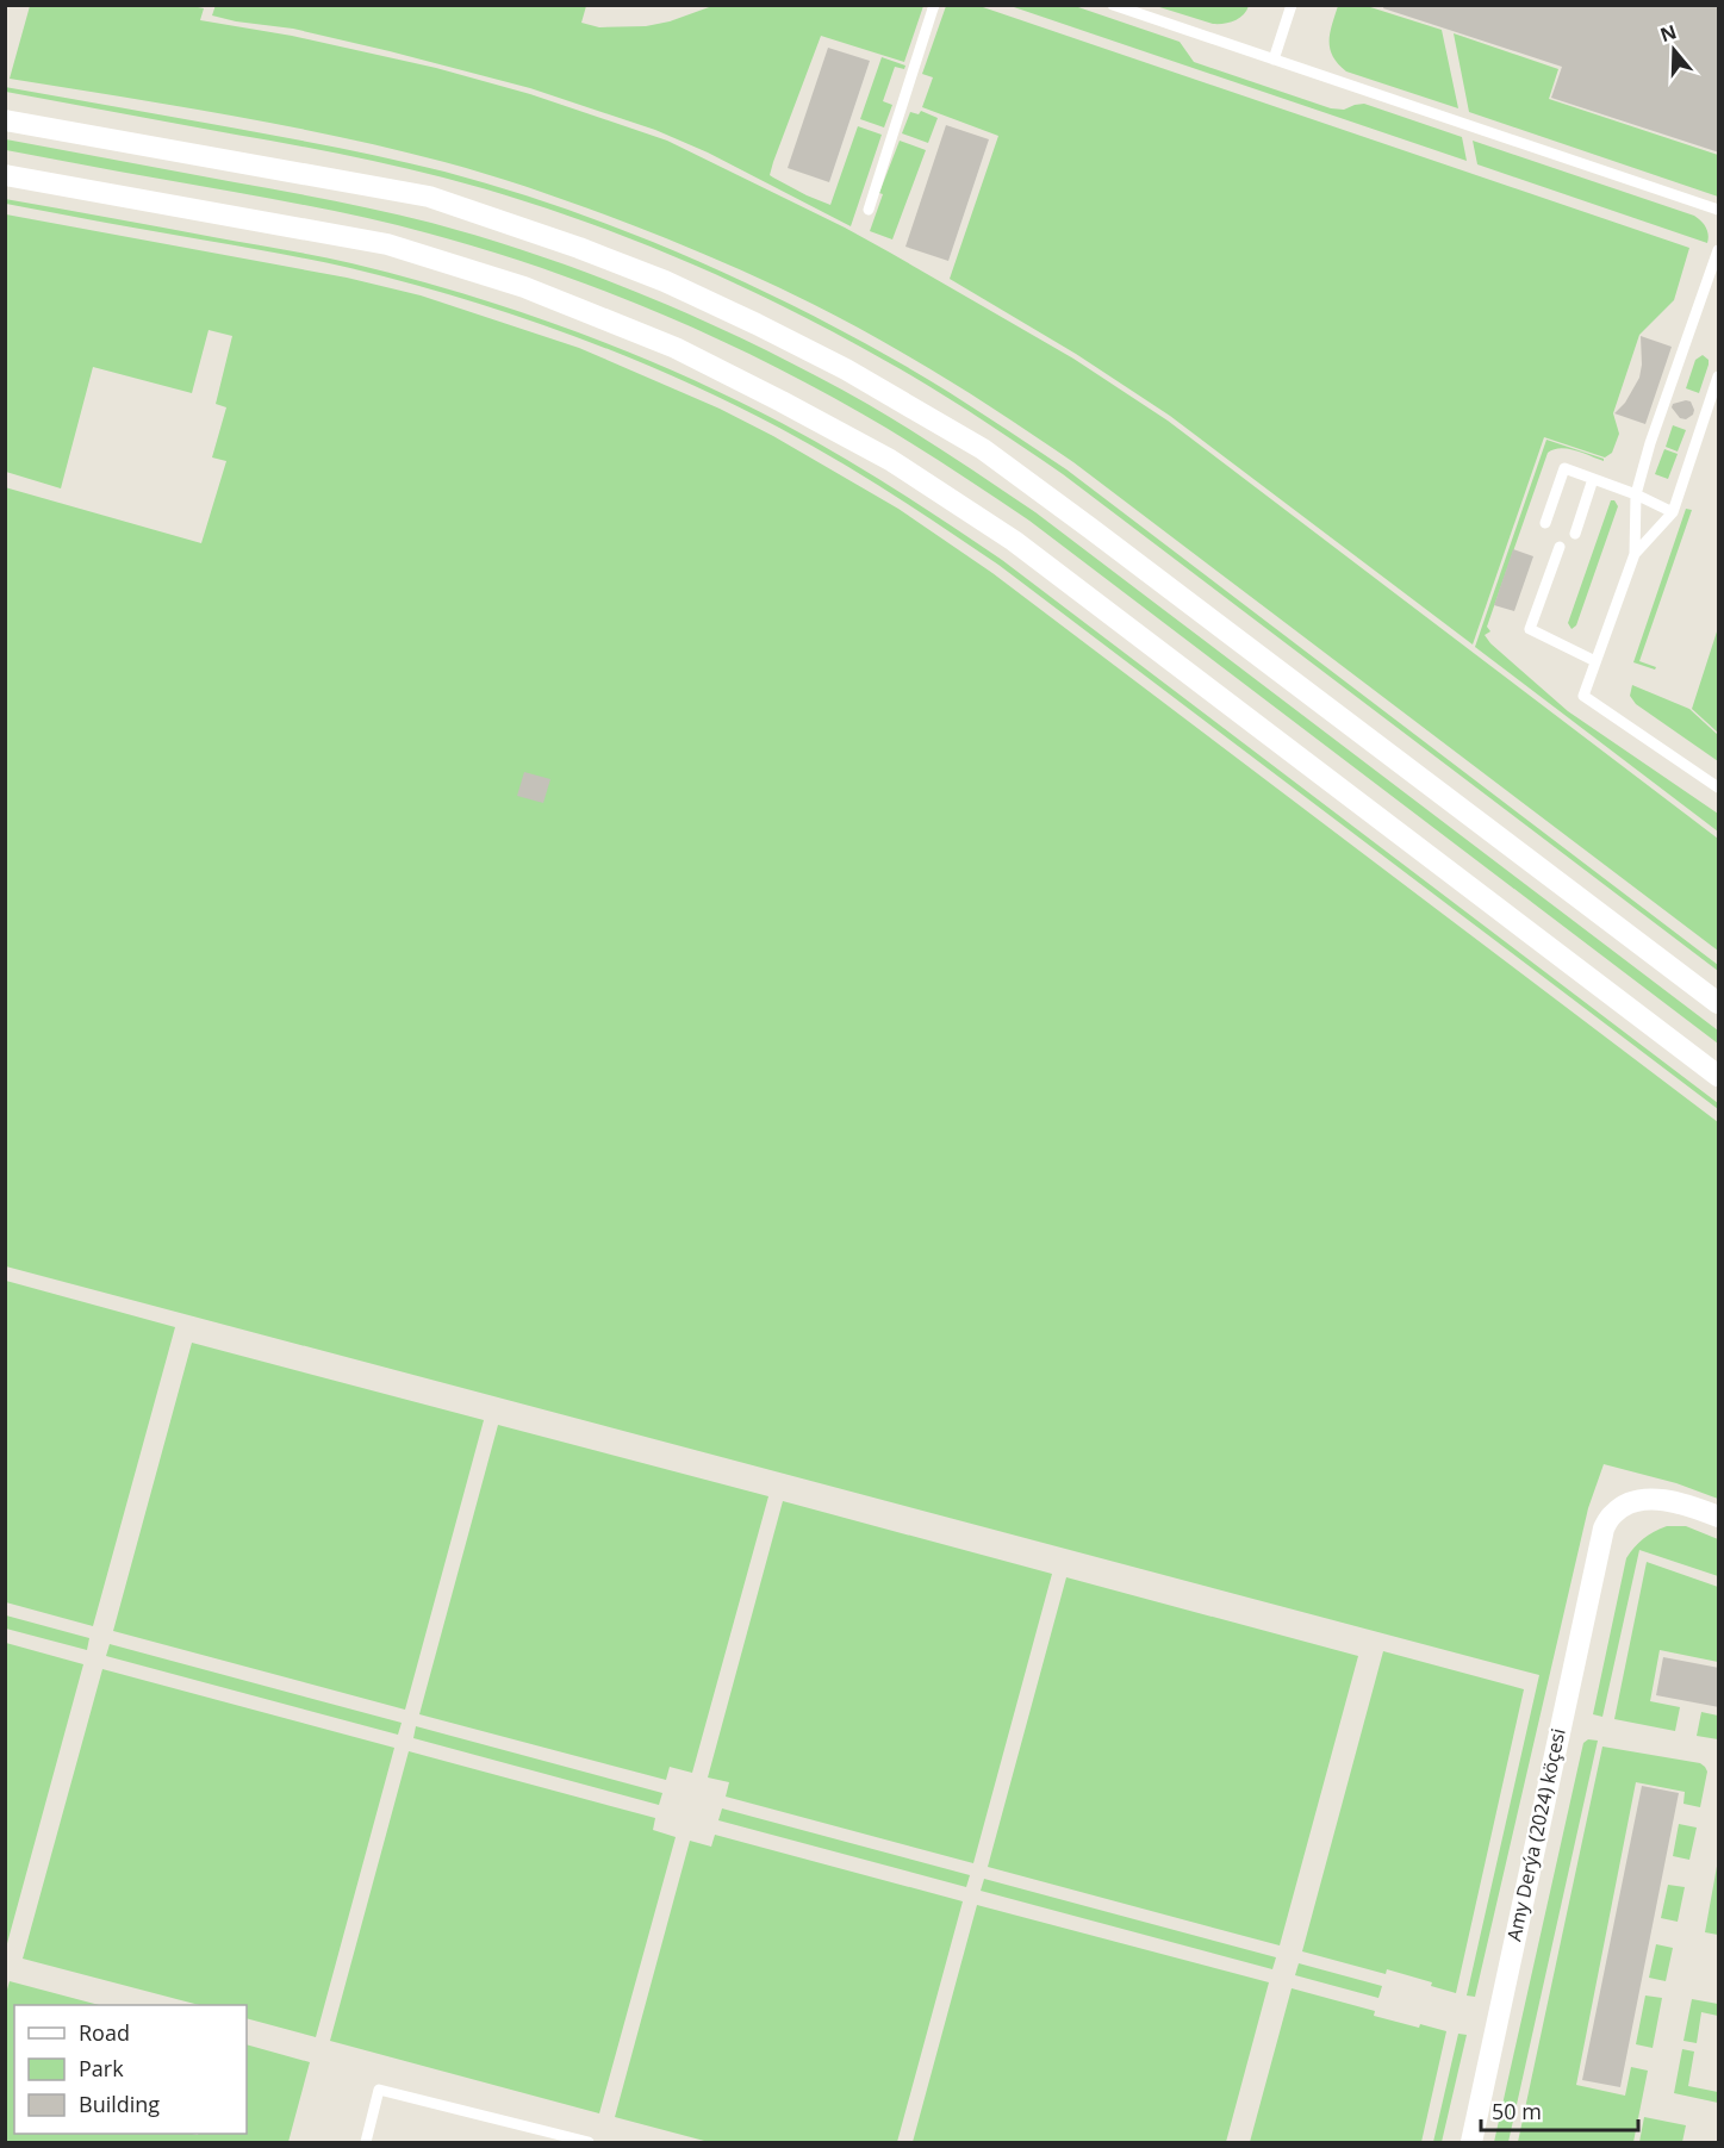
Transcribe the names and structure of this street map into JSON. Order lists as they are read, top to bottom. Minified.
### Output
{"streets":{"street":["Amy Derýa (2024) köçesi"]},"legend":["Road","Park","Building"],"scale_bar":"50 m","north":"top"}
